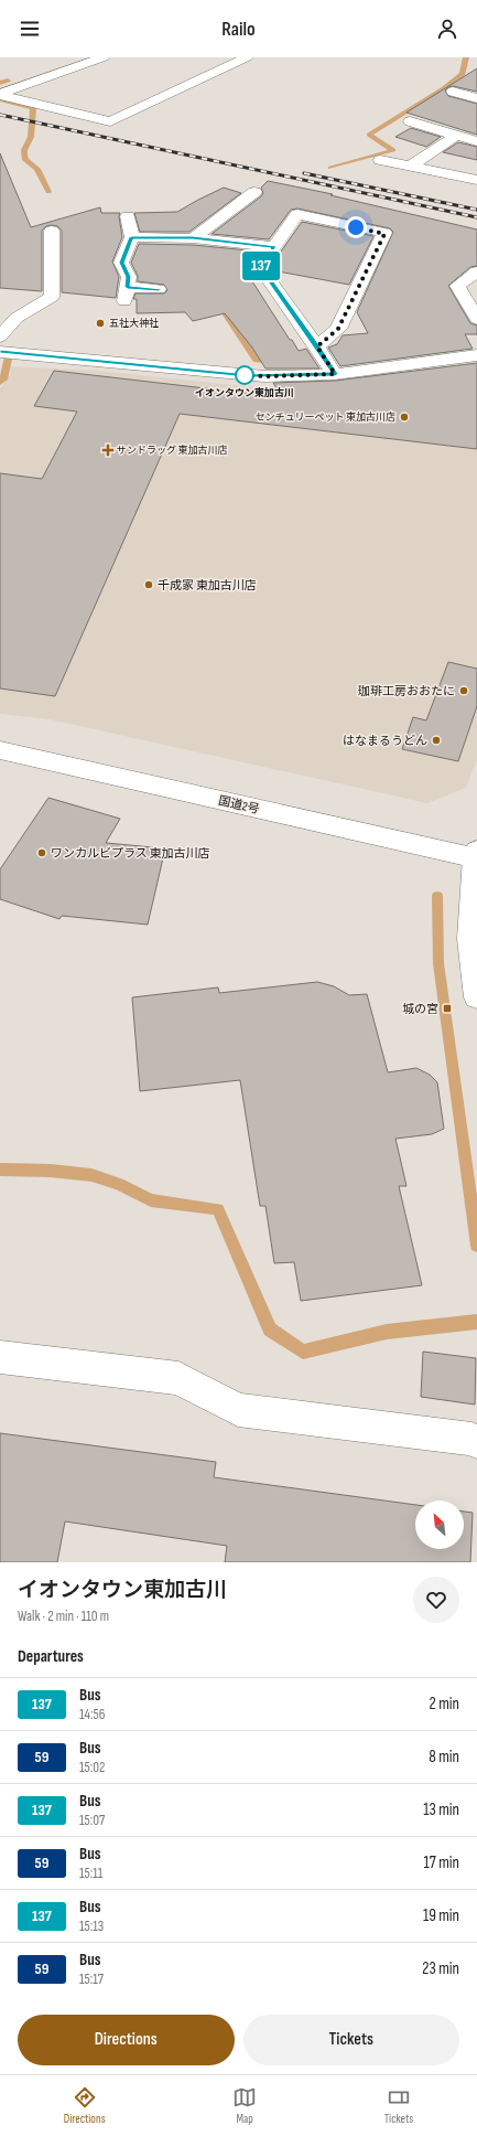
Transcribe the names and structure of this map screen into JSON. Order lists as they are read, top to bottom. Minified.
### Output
{"streets":{"main road":["国道2号"]},"places":{"other":["五社大神社","イオンタウン東加古川","センチュリーペット 東加古川店","千成家 東加古川店","珈琲工房おおたに","はなまるうどん","ワンカルビプラス 東加古川店"],"health":["サンドラッグ 東加古川店"],"transit":["城の宮"]},"lines":["bus line 137"],"north":"top left","page":{"header":"Railo","on_map":"137","heading":[["イオンタウン東加古川","Walk · 2 min · 110 m"],"Departures"],"list":[{"mark":"137","name":"Bus","note":"14:56","value":"2 min"},{"mark":"59","name":"Bus","note":"15:02","value":"8 min"},{"mark":"137","name":"Bus","note":"15:07","value":"13 min"},{"mark":"59","name":"Bus","note":"15:11","value":"17 min"},{"mark":"137","name":"Bus","note":"15:13","value":"19 min"},{"mark":"59","name":"Bus","note":"15:17","value":"23 min"}],"buttons":["Directions","Tickets"],"tabs":["Directions","Map","Tickets"]}}
